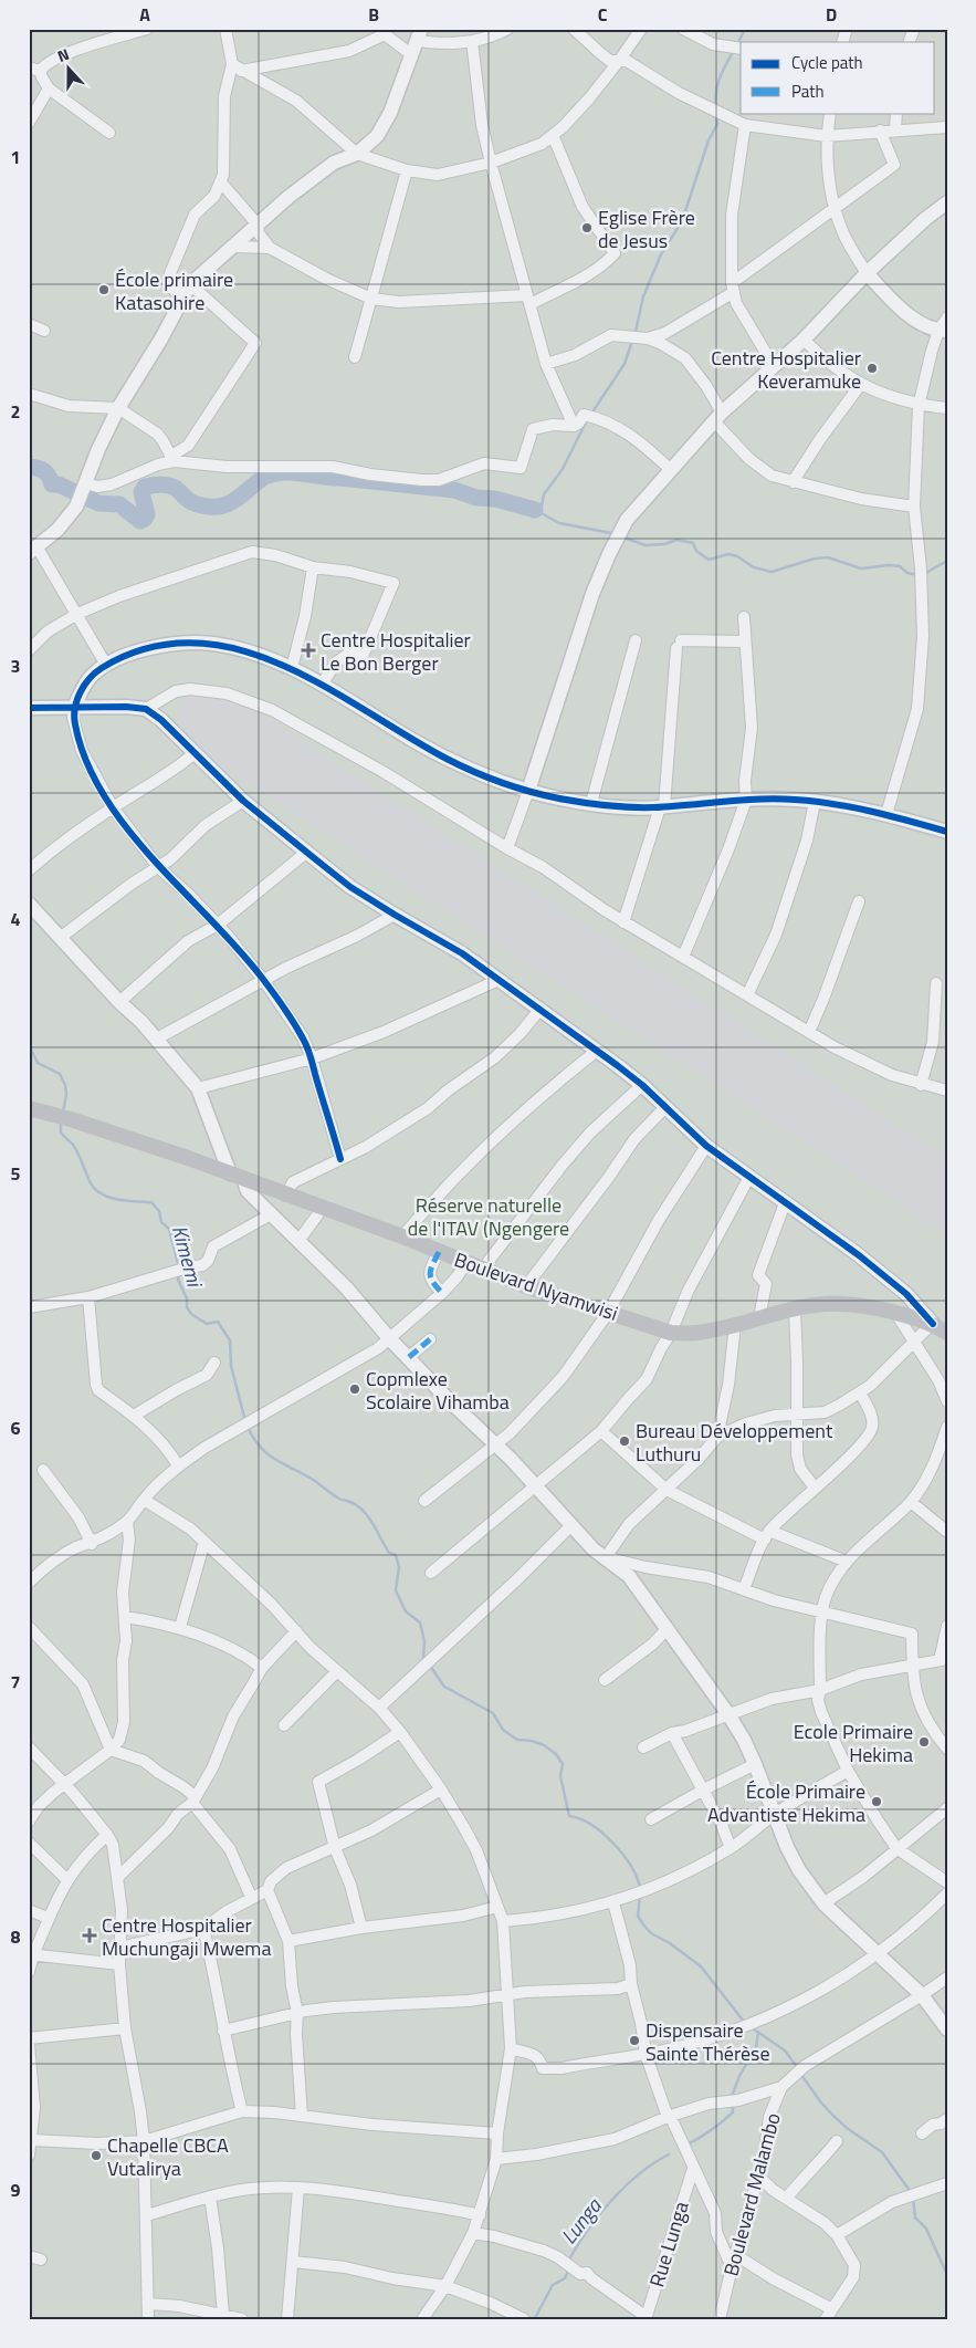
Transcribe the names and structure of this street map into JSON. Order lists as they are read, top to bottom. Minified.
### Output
{"streets":{"main road":["Boulevard Nyamwisi"],"street":["Boulevard Malambo","Rue Lunga"]},"water":["Kimemi","Lunga"],"parks":["Réserve naturelle de l'ITAV (Ngengere"],"places":{"other":["Eglise Frère de Jesus","École primaire Katasohire","Centre Hospitalier Keveramuke","Copmlexe Scolaire Vihamba","Bureau Développement Luthuru","Ecole Primaire Hekima","École Primaire Advantiste Hekima","Dispensaire Sainte Thérèse","Chapelle CBCA Vutalirya"],"health":["Centre Hospitalier Le Bon Berger","Centre Hospitalier Muchungaji Mwema"]},"legend":["Cycle path","Path"],"north":"top","grid":{"columns":["A","B","C","D"],"rows":["1","2","3","4","5","6","7","8","9"]}}
